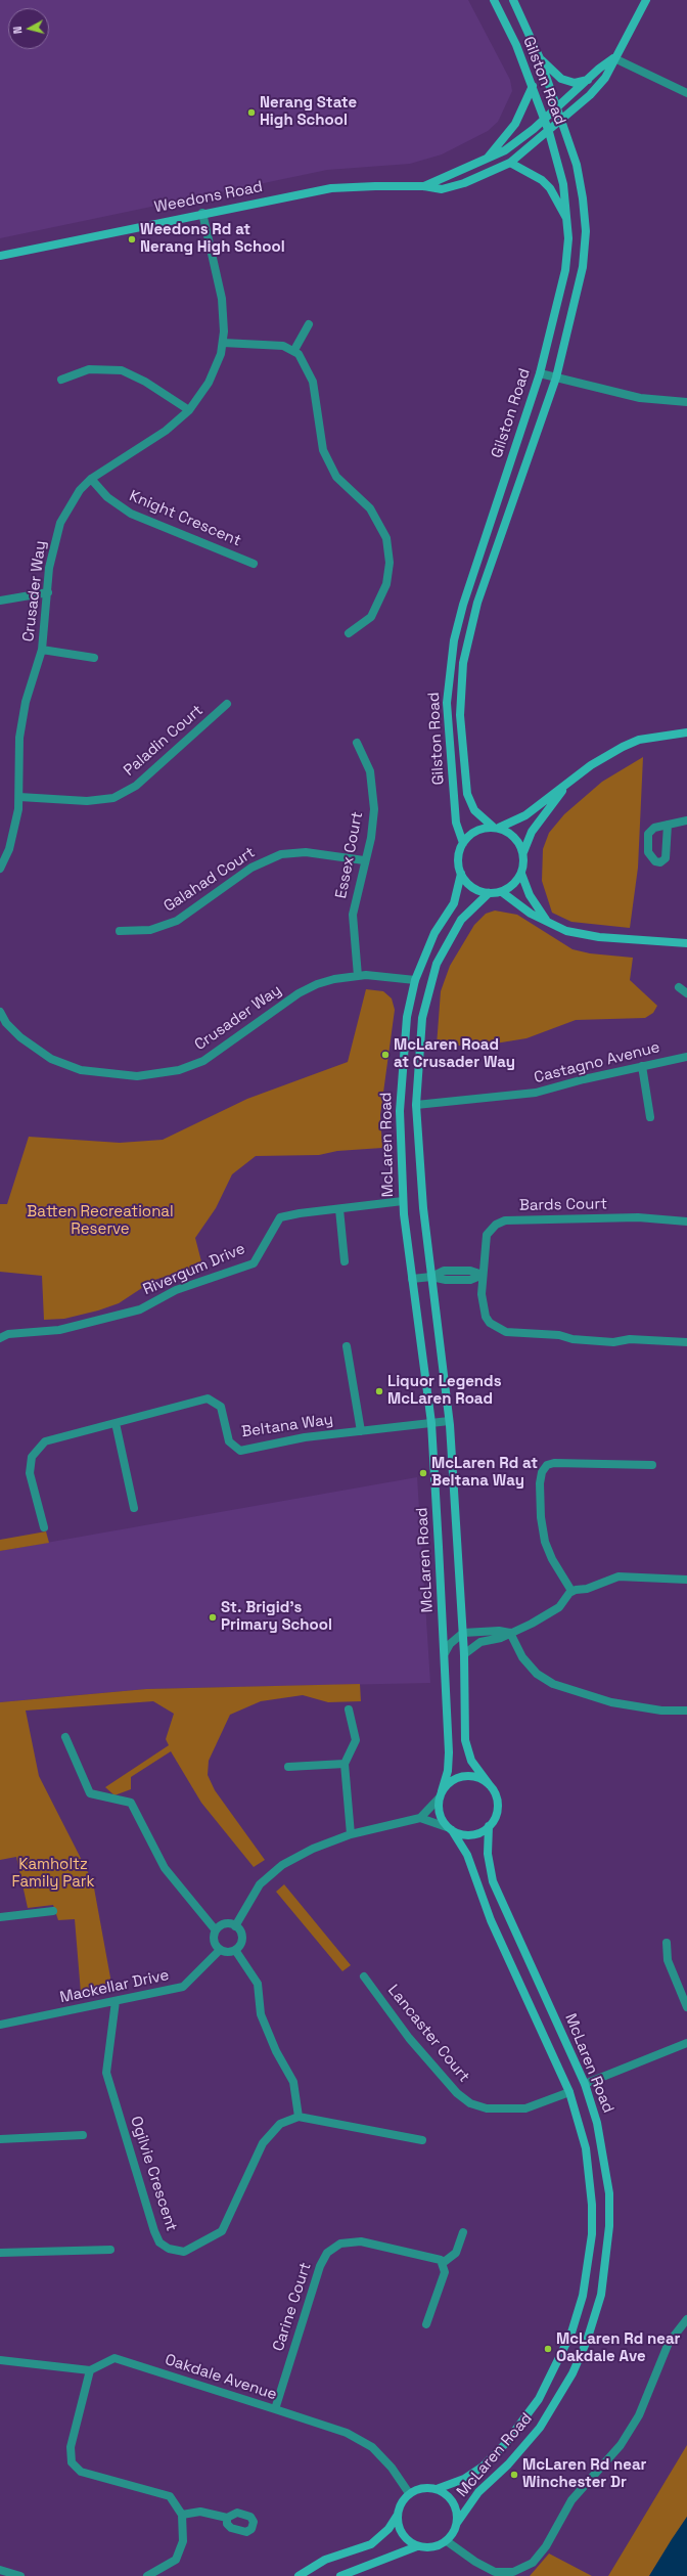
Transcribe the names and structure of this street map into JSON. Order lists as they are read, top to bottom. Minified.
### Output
{"streets":{"main road":["Gilston Road","Weedons Road","McLaren Road"],"street":["Knight Crescent","Crusader Way","Paladin Court","Essex Court","Galahad Court","Castagno Avenue","Bards Court","Rivergum Drive","Beltana Way","Mackellar Drive","Lancaster Court","Ogilvie Crescent","Carine Court","Oakdale Avenue"]},"crossings":[["Gilston Road","Weedons Road"],["Gilston Road","McLaren Road"],["Weedons Road","Crusader Way"],["Knight Crescent","Crusader Way"],["Crusader Way","Paladin Court"],["Crusader Way","Essex Court"],["Crusader Way","McLaren Road"],["Essex Court","Galahad Court"],["Castagno Avenue","McLaren Road"],["McLaren Road","Rivergum Drive"],["McLaren Road","Beltana Way"],["McLaren Road","Lancaster Court"],["McLaren Road","Oakdale Avenue"],["Mackellar Drive","Ogilvie Crescent"],["Carine Court","Oakdale Avenue"]],"parks":["Batten Recreational Reserve","Kamholtz Family Park"],"places":["Nerang State High School","Weedons Rd at Nerang High School","McLaren Road at Crusader Way","Liquor Legends McLaren Road","McLaren Rd at Beltana Way","St. Brigid's Primary School","McLaren Rd near Oakdale Ave","McLaren Rd near Winchester Dr"],"north":"left"}
